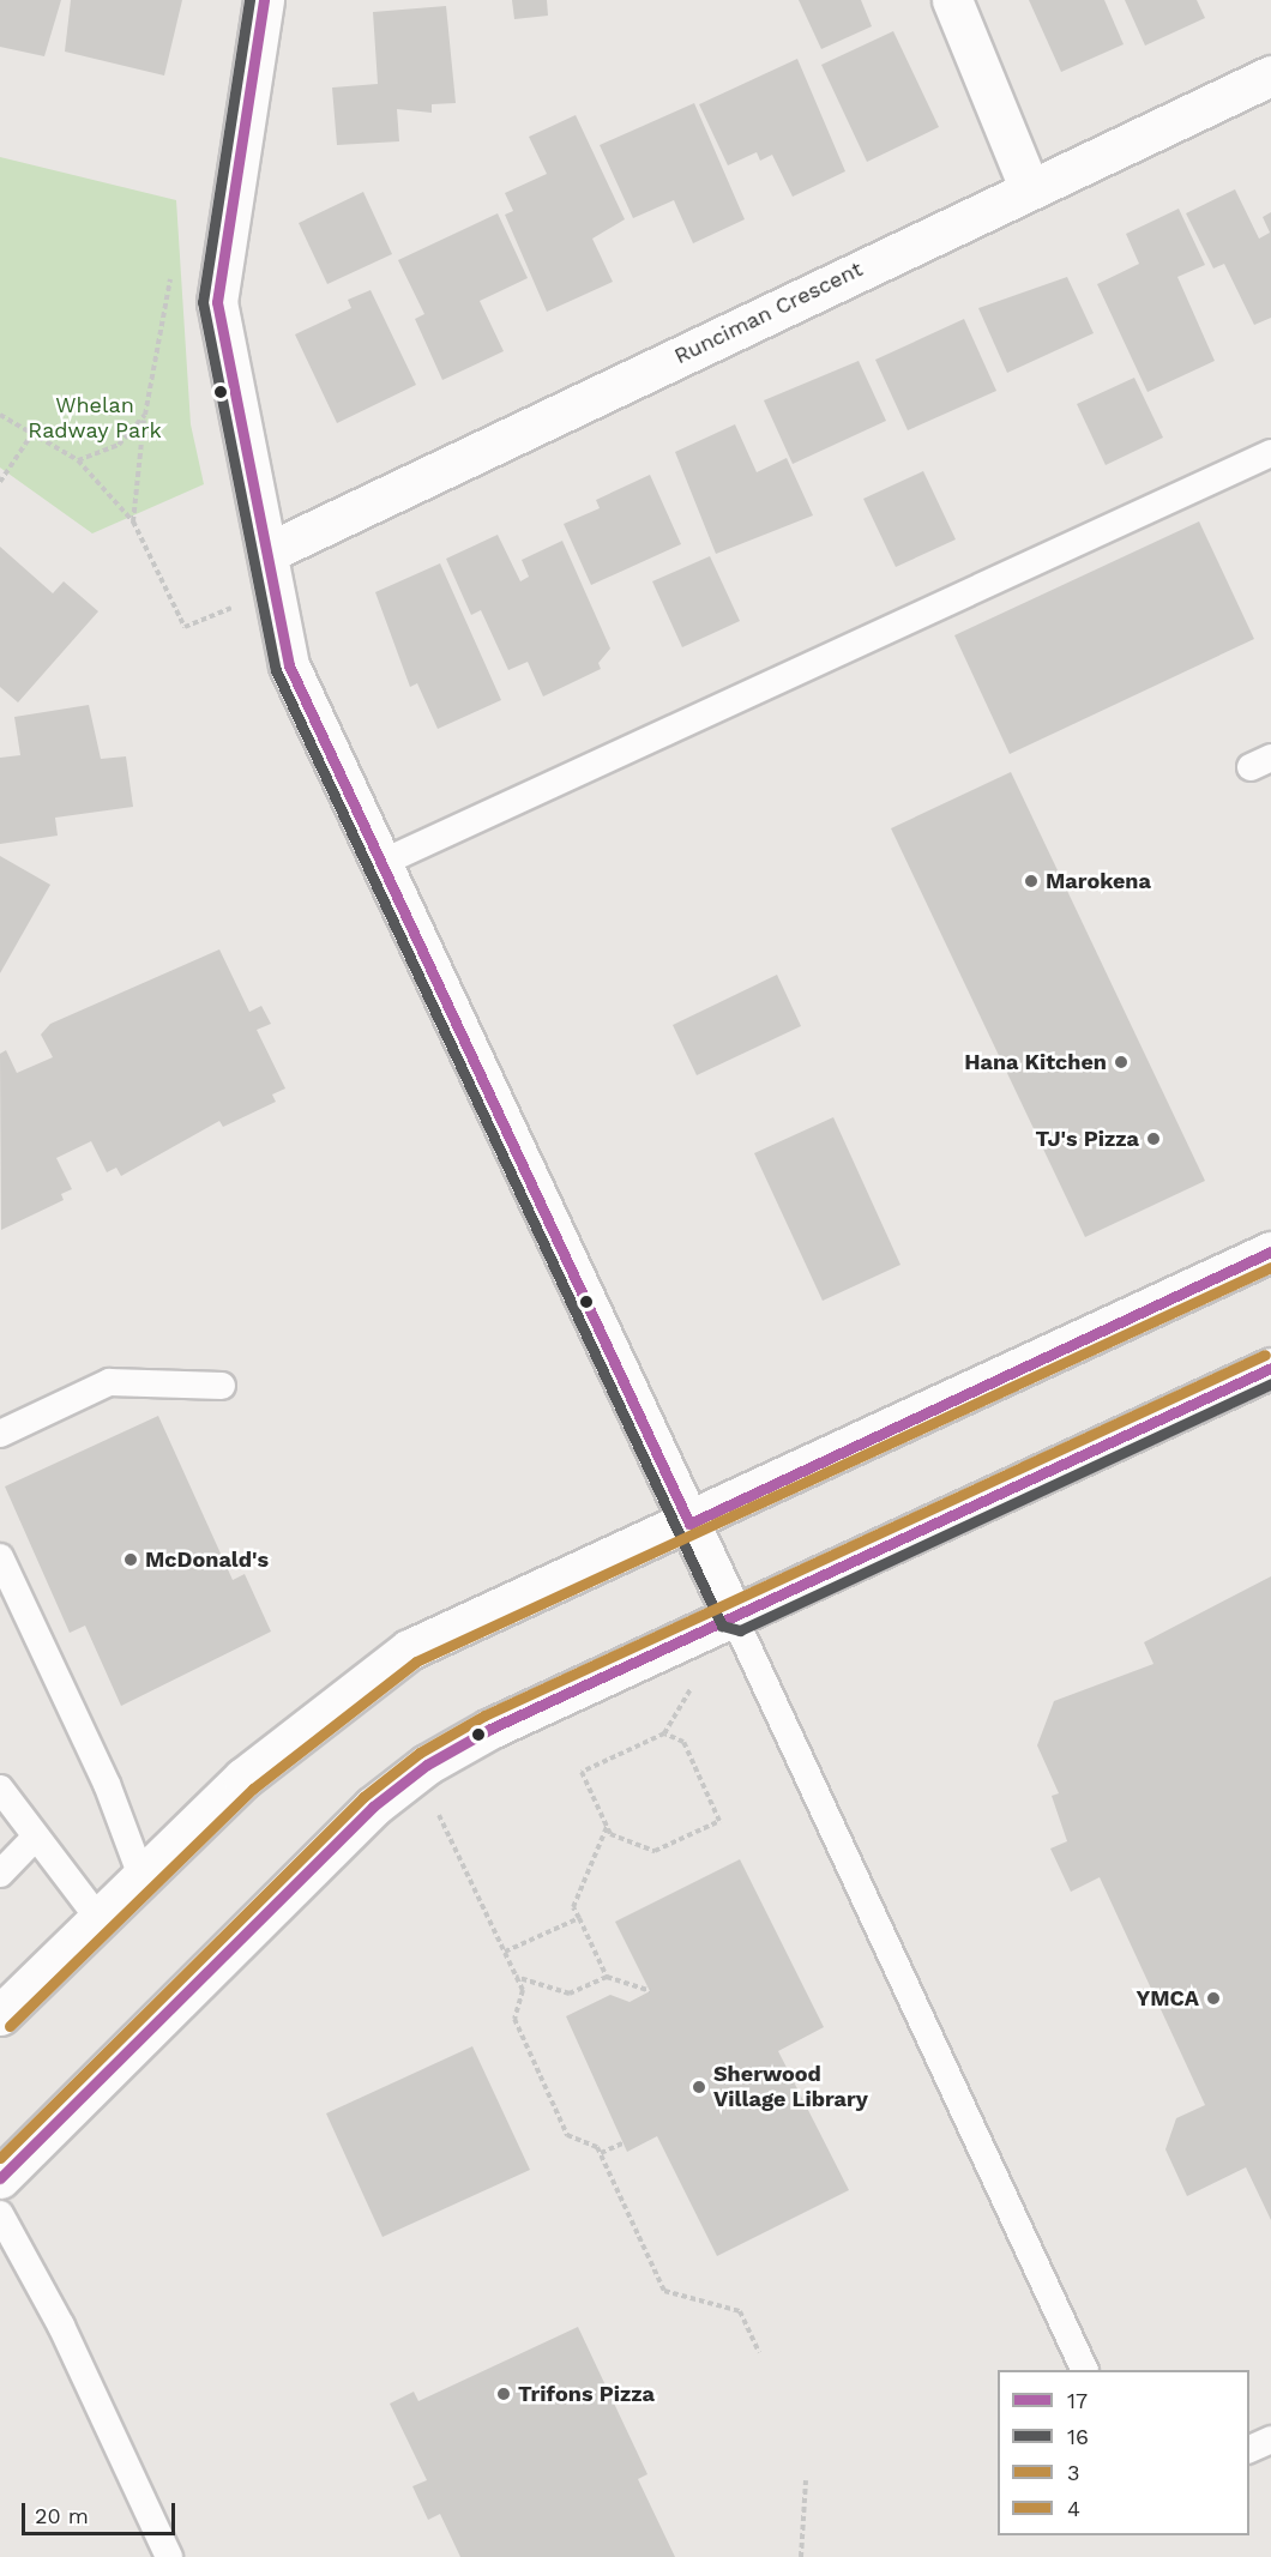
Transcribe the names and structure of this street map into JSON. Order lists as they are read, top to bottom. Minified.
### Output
{"streets":{"street":["Runciman Crescent"]},"parks":["Whelan Radway Park"],"places":["Marokena","Hana Kitchen","TJ's Pizza","McDonald's","YMCA","Sherwood Village Library","Trifons Pizza"],"lines":["transit line 17","transit line 16","transit line 4","transit line 3"],"legend":["17","16","3","4"],"scale_bar":"20 m"}
